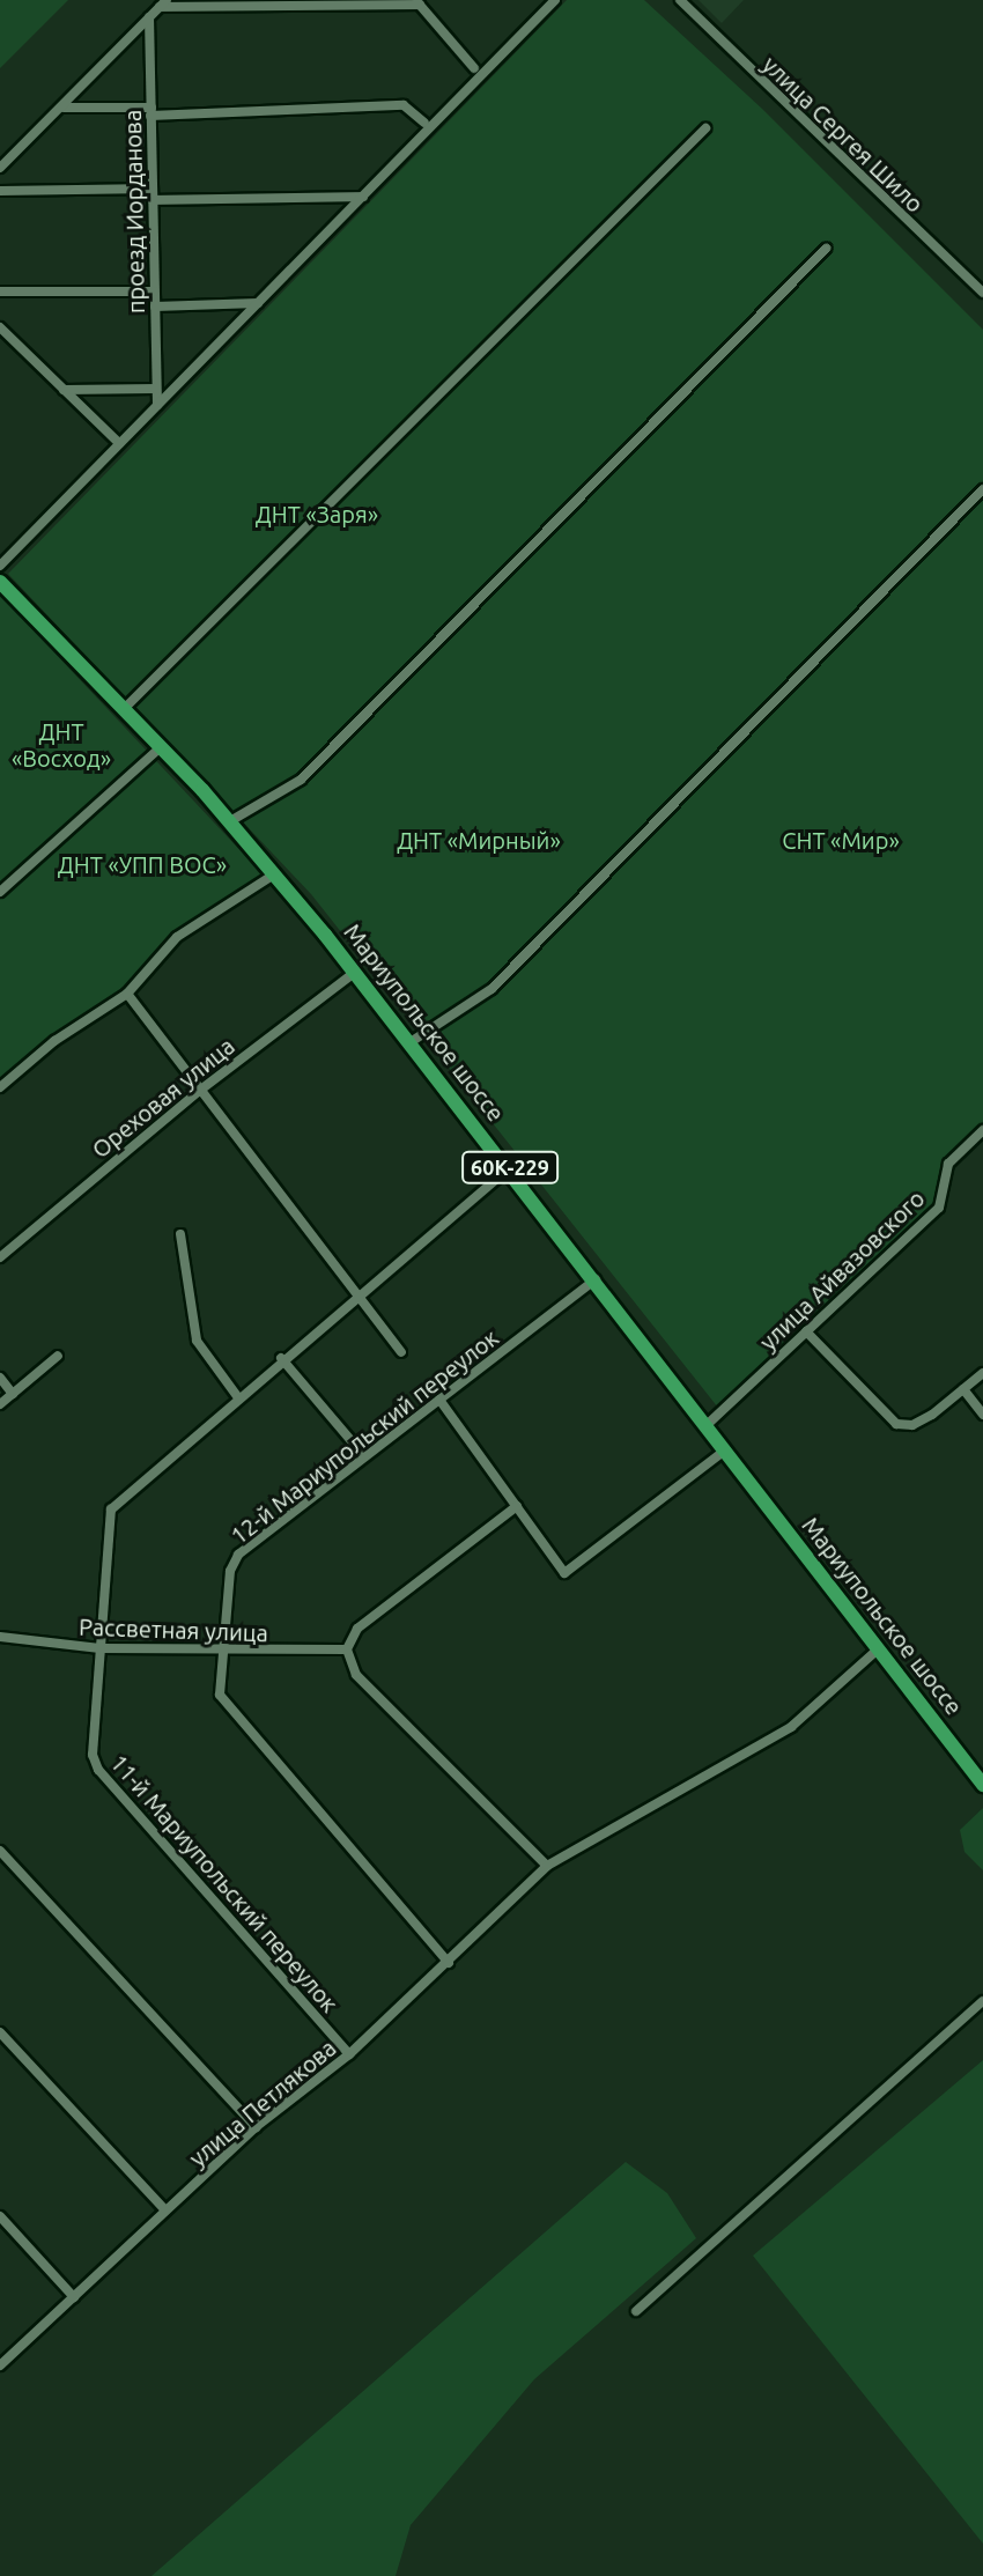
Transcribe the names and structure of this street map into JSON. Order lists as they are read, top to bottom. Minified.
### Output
{"streets":{"main road":["Мариупольское шоссе","60К-229"],"street":["улица Сергея Шило","проезд Иорданова","Ореховая улица","улица Айвазовского","12-й Мариупольский переулок","Рассветная улица","11-й Мариупольский переулок","улица Петлякова"]},"crossings":[["Мариупольское шоссе","Ореховая улица"],["Мариупольское шоссе","улица Айвазовского"],["Мариупольское шоссе","12-й Мариупольский переулок"],["Мариупольское шоссе","11-й Мариупольский переулок"],["Мариупольское шоссе","улица Петлякова"],["12-й Мариупольский переулок","Рассветная улица"],["12-й Мариупольский переулок","улица Петлякова"],["Рассветная улица","11-й Мариупольский переулок"],["11-й Мариупольский переулок","улица Петлякова"]],"parks":["ДНТ «Заря»","ДНТ «Восход»","ДНТ «Мирный»","СНТ «Мир»","ДНТ «УПП ВОС»"]}
